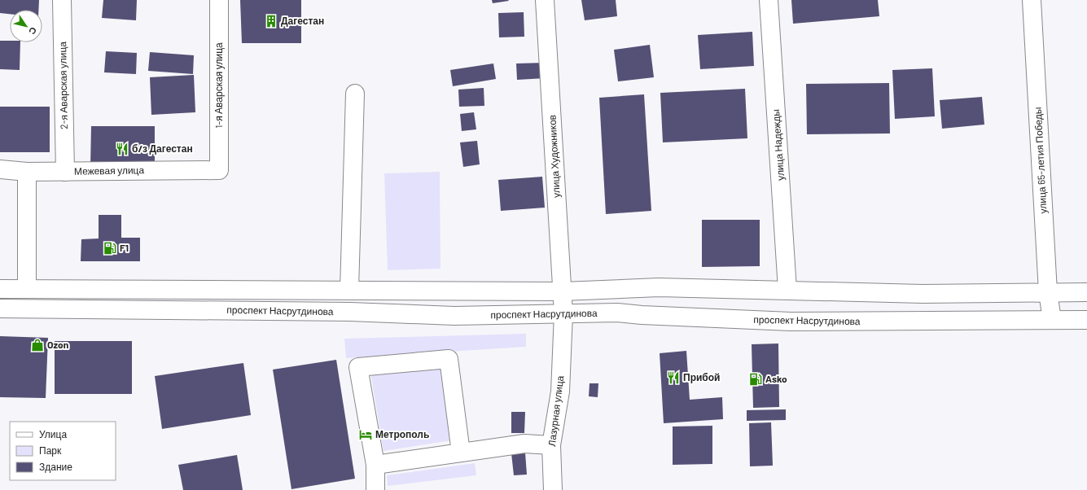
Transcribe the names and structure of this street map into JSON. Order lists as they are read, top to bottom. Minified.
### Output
{"streets":{"main road":["2-я Аварская улица","1-я Аварская улица","улица Надежды","улица Художников","улица 65-летия Победы","Межевая улица","проспект Насрутдинова","Лазурная улица"]},"crossings":[["2-я Аварская улица","Межевая улица"],["1-я Аварская улица","Межевая улица"],["улица Надежды","проспект Насрутдинова"],["улица Художников","проспект Насрутдинова"],["улица Художников","Лазурная улица"],["улица 65-летия Победы","проспект Насрутдинова"],["проспект Насрутдинова","Лазурная улица"]],"places":{"building":["Дагестан"],"restaurant":["б/з Дагестан","Прибой"],"fuel station":["F1","Asko"],"shop":["Ozon"],"hotel":["Метрополь"]},"legend":["Улица","Парк","Здание"],"north":"bottom right"}
